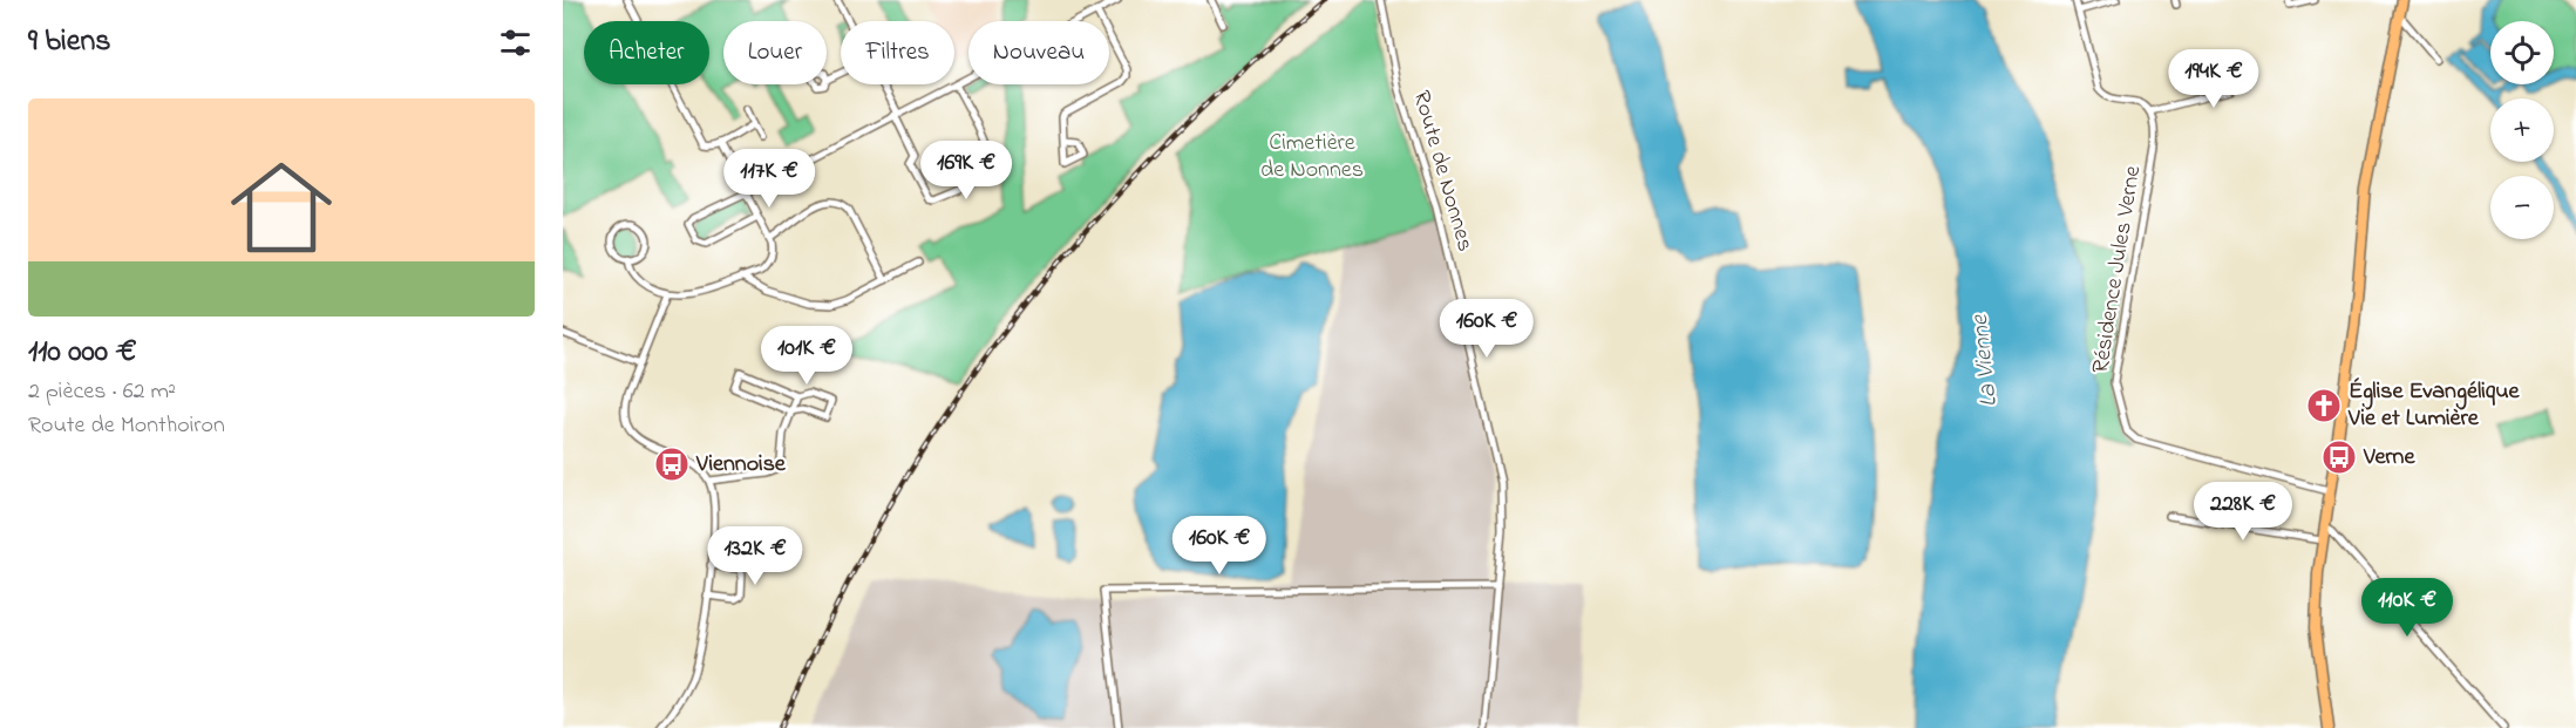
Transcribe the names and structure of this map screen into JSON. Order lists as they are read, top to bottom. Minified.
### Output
{"streets":{"street":["Route de Nonnes","Résidence Jules Verne"]},"water":["La Vienne"],"parks":["Cimetière de Nonnes"],"places":{"church":["Église Evangélique Vie et Lumière"],"bus stop":["Verne","Viennoise"]},"page":{"heading":"9 biens","map_buttons":["+","−"],"chip":["Acheter","Louer","Filtres","Nouveau"],"price":["194K €","169K €","117K €","160K €","101K €","228K €","160K €","132K €","110K €"],"list":[{"name":"110 000 €","note":"2 pièces · 62 m² · Route de Monthoiron"}]}}
